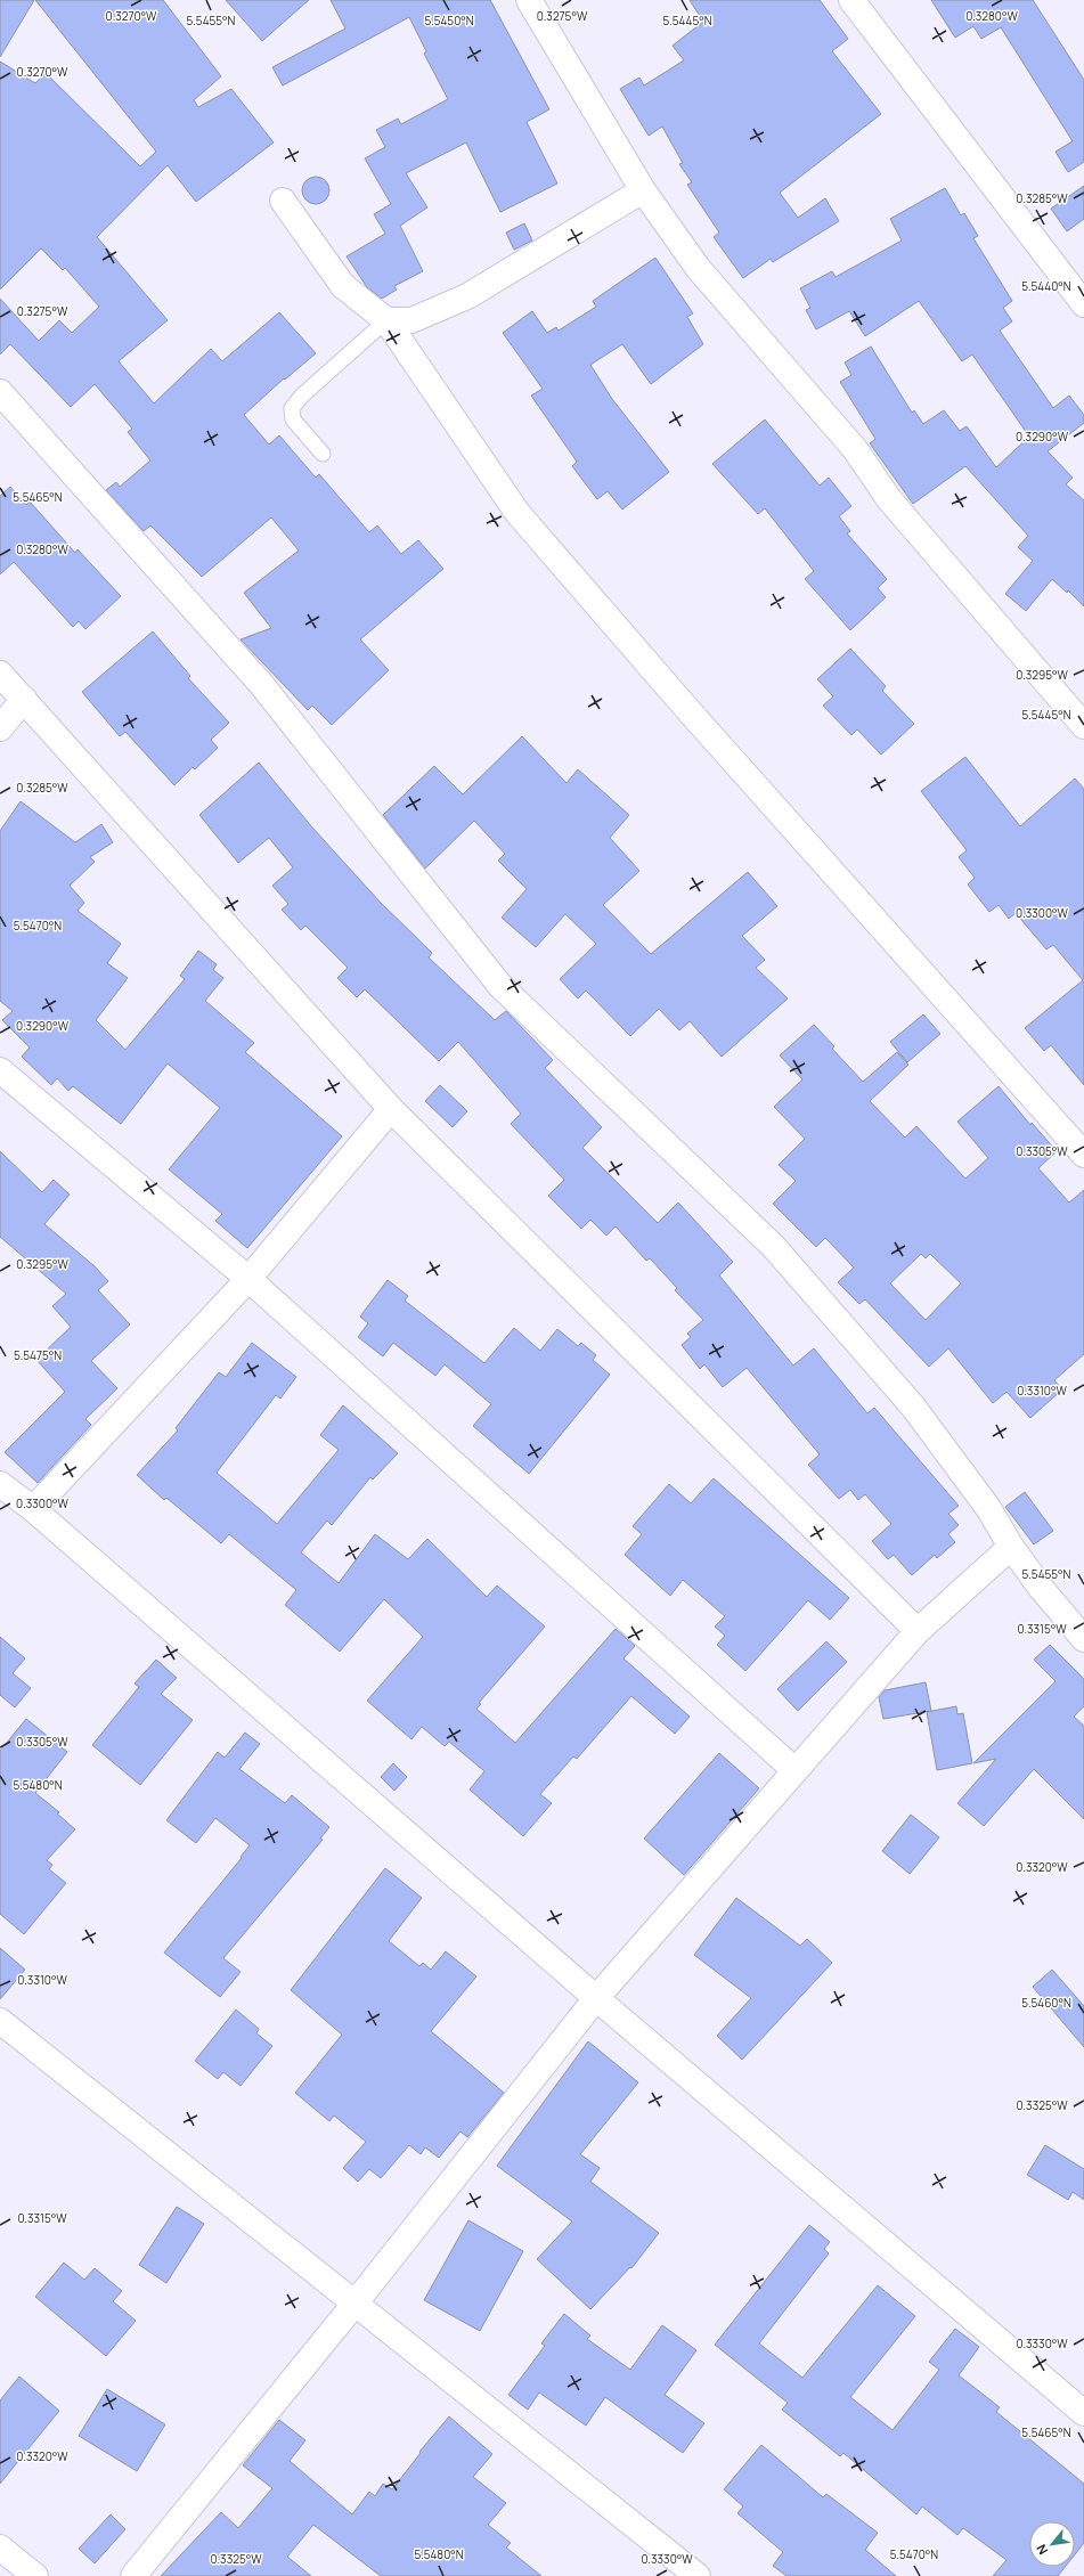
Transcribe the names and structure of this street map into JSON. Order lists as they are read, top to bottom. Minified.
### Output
{"north":"bottom left","coordinates":["0.3270°W","0.3280°W","0.3275°W","5.5455°N","5.5450°N","5.5445°N","0.3285°W","5.5440°N","0.3290°W","5.5465°N","0.3295°W","0.3300°W","5.5470°N","0.3305°W","5.5475°N","0.3310°W","0.3315°W","5.5480°N","0.3320°W","5.5460°N","0.3325°W","0.3330°W"]}
